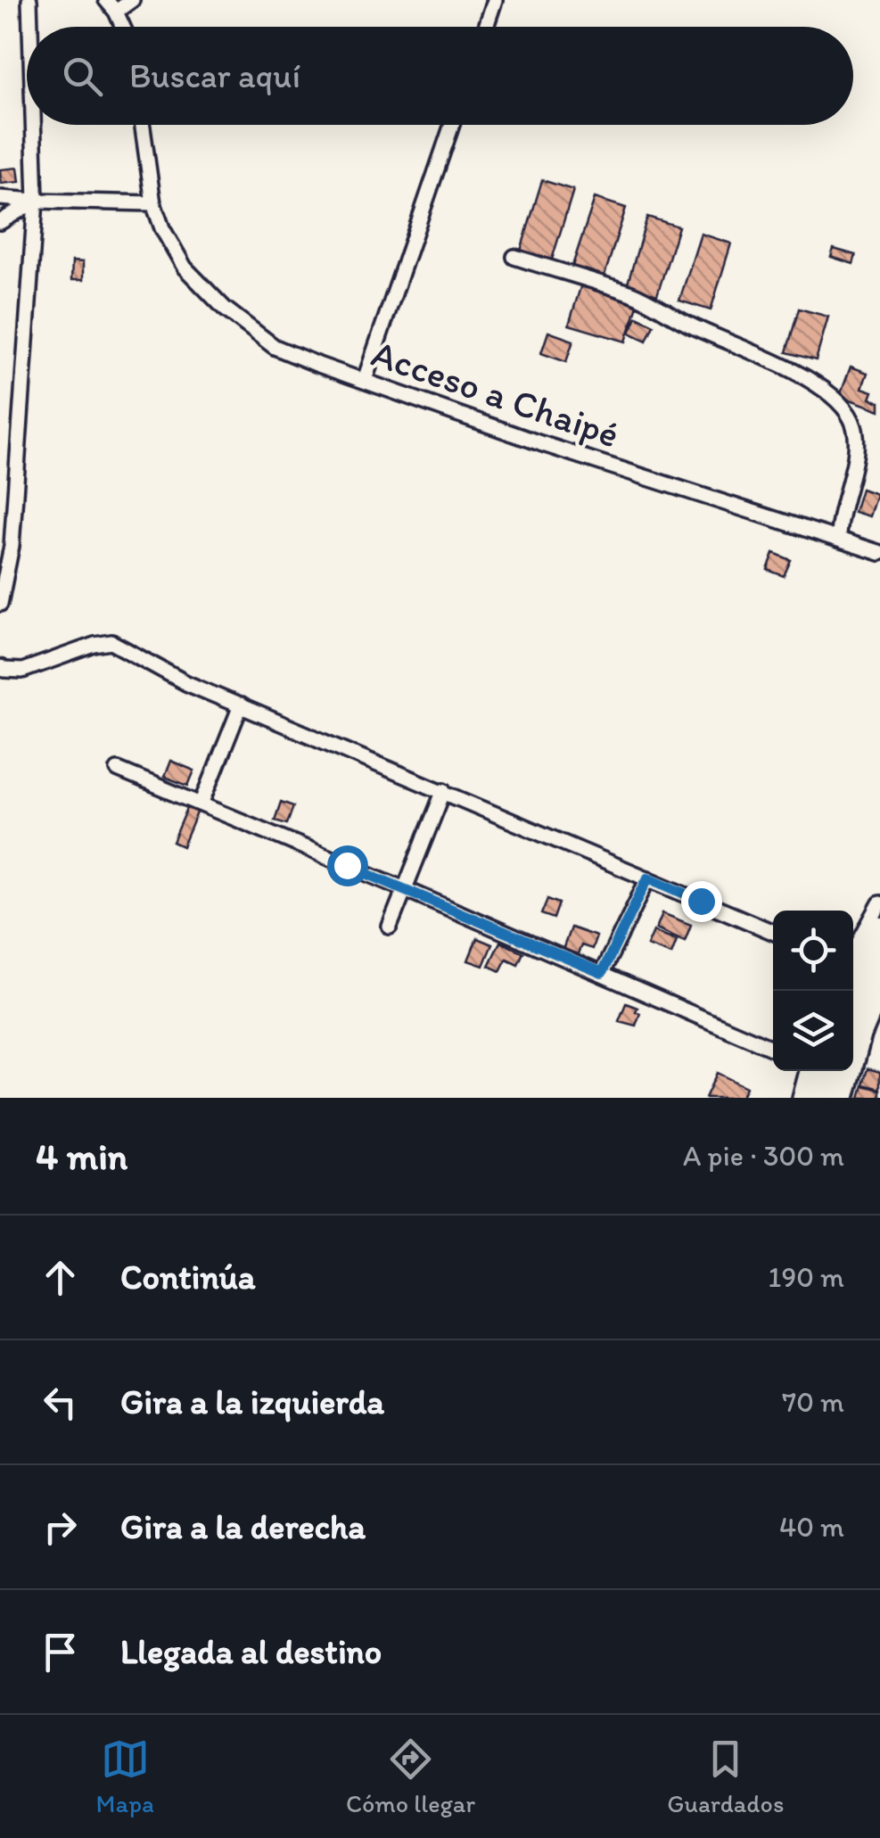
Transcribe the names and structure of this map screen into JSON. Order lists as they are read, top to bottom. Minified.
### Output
{"streets":{"street":["Acceso a Chaipé"]},"page":{"search":"Buscar aquí","heading":["4 min","A pie · 300 m"],"list":[["Continúa","190 m"],["Gira a la izquierda","70 m"],["Gira a la derecha","40 m"],"Llegada al destino"],"nav":["Mapa","Cómo llegar","Guardados"]}}
